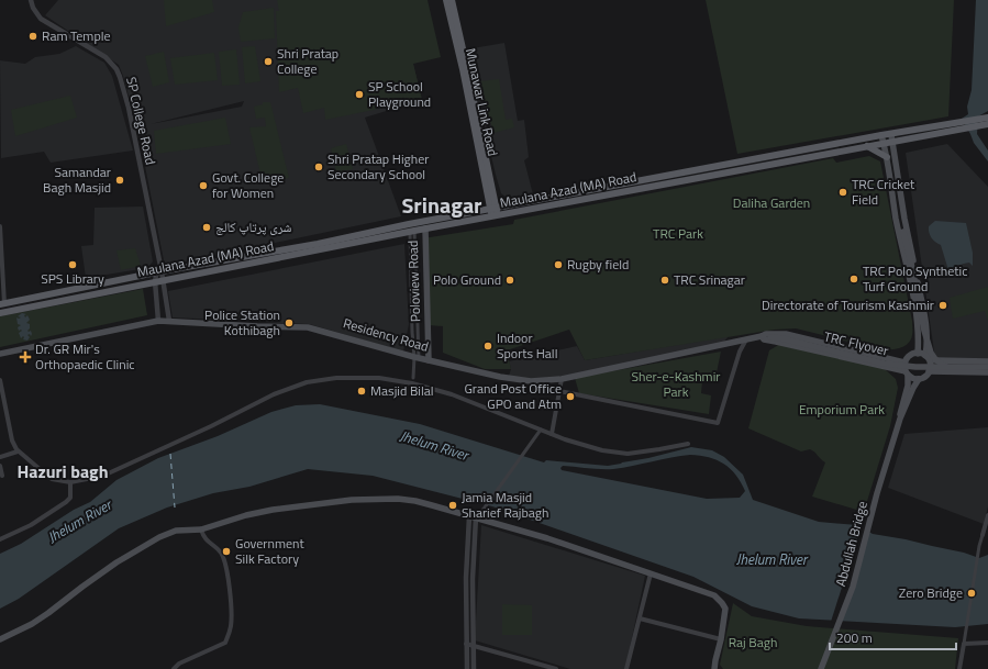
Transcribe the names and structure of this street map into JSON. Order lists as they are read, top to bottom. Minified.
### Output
{"streets":{"main road":["Munawar Link Road","Maulana Azad (MA) Road","Poloview Road","Residency Road","TRC Flyover","Abdullah Bridge"],"street":["SP College Road"]},"crossings":[["Munawar Link Road","Maulana Azad (MA) Road"],["SP College Road","Maulana Azad (MA) Road"],["Maulana Azad (MA) Road","Poloview Road"],["Poloview Road","Residency Road"],["Residency Road","TRC Flyover"]],"districts":["Srinagar","Hazuri bagh"],"water":["Jhelum River"],"parks":["Daliha Garden","TRC Park","Sher-e-Kashmir Park","Emporium Park","Raj Bagh"],"places":{"other":["Ram Temple","Shri Pratap College","SP School Playground","Shri Pratap Higher Secondary School","Samandar Bagh Masjid","Govt. College for Women","TRC Cricket Field","شری پرتاپ کالج","SPS Library","Rugby field","TRC Polo Synthetic Turf Ground","Polo Ground","TRC Srinagar","Directorate of Tourism Kashmir","Police Station Kothibagh","Indoor Sports Hall","Masjid Bilal","Grand Post Office GPO and Atm","Jamia Masjid Sharief Rajbagh","Government Silk Factory","Zero Bridge"],"health":["Dr. GR Mir's Orthopaedic Clinic"]},"scale_bar":"200 m"}
